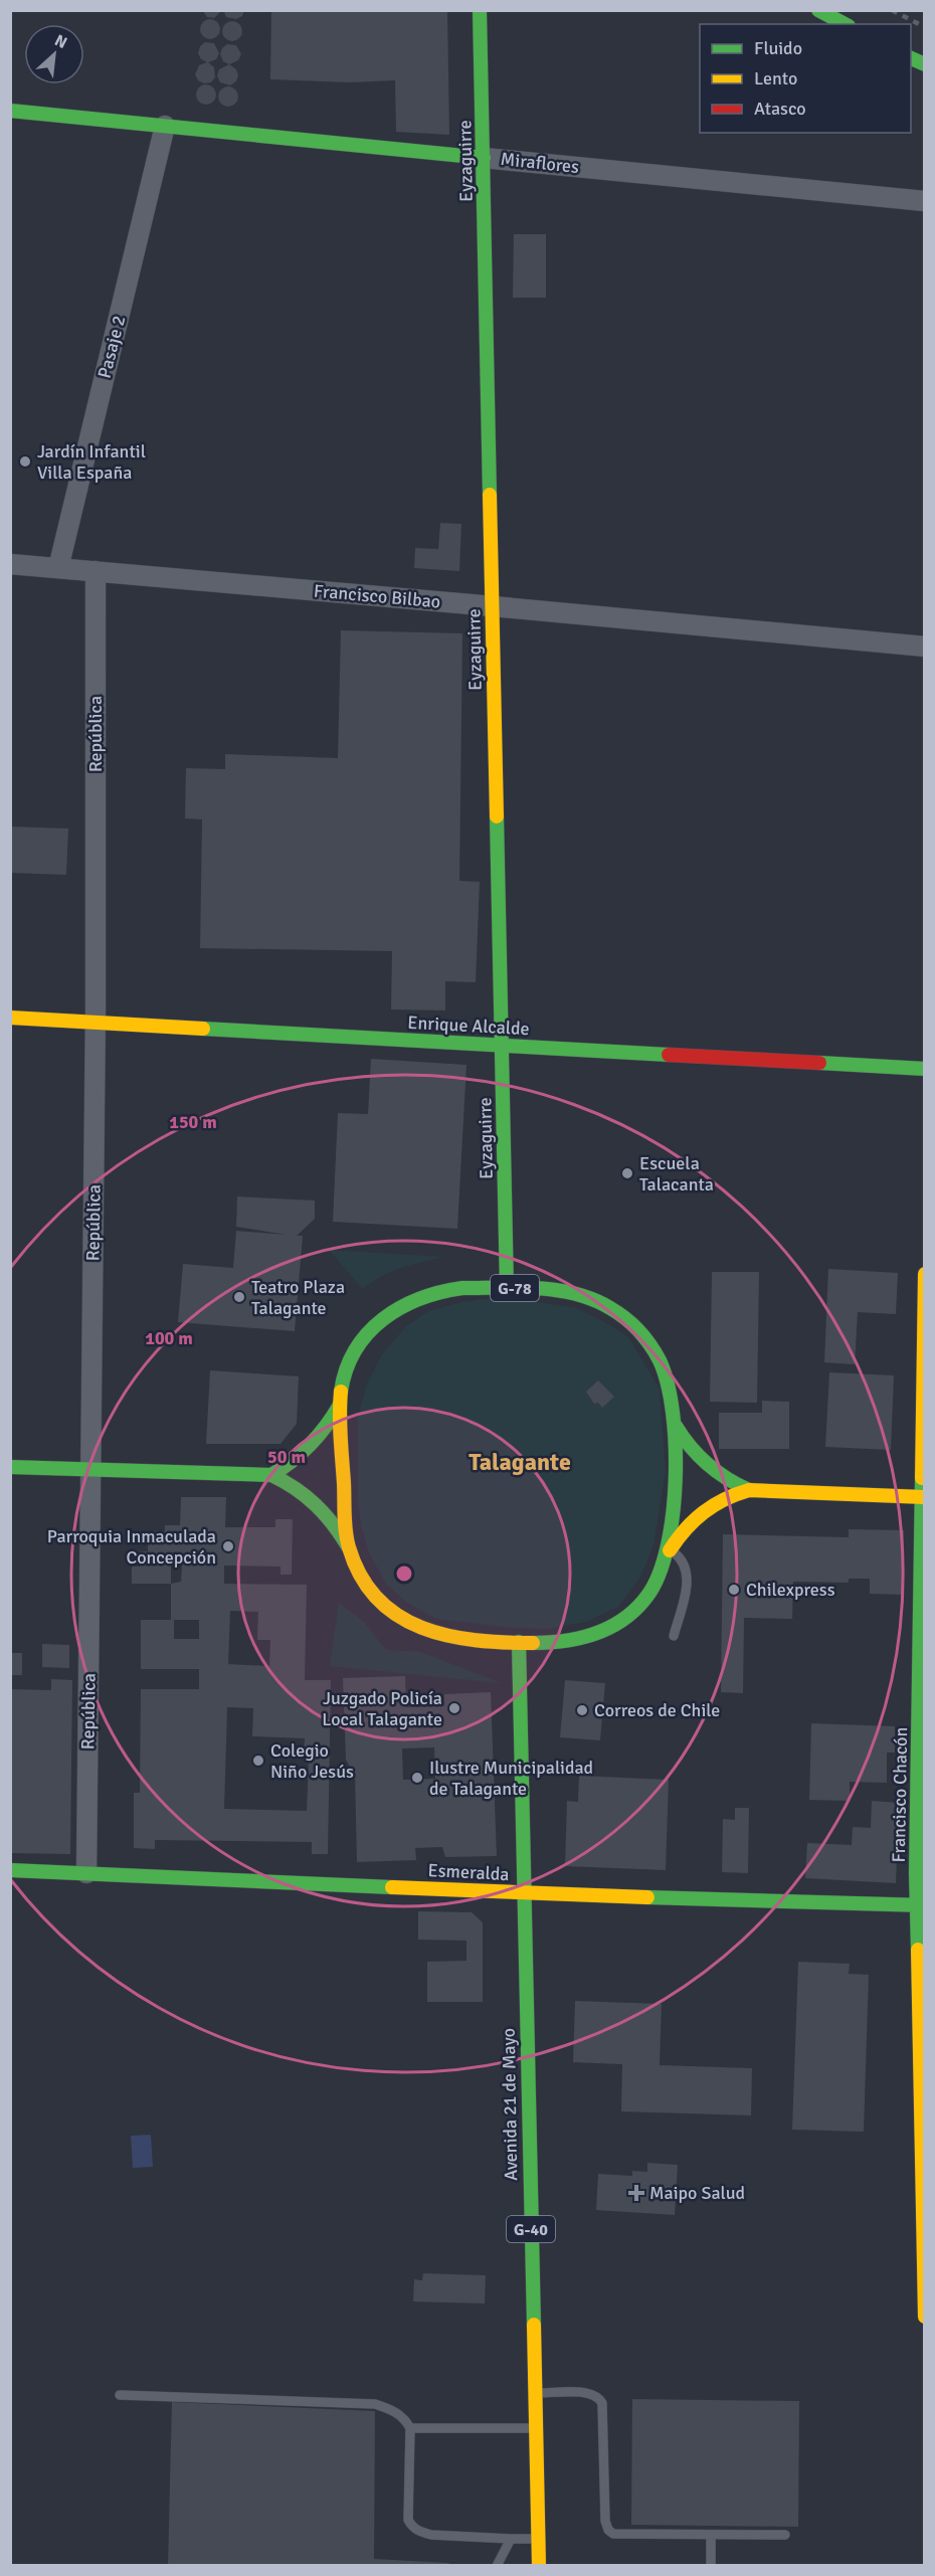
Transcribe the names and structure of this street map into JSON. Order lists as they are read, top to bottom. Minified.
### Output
{"streets":{"main road":["Eyzaguirre","Miraflores","Enrique Alcalde","G-78","Francisco Chacón","Esmeralda","Avenida 21 de Mayo","G-40"],"street":["Pasaje 2","Francisco Bilbao","República"]},"crossings":[["Eyzaguirre","Miraflores"],["Eyzaguirre","Francisco Bilbao"],["Eyzaguirre","Enrique Alcalde"],["Eyzaguirre","G-78"],["Miraflores","Pasaje 2"],["Pasaje 2","Francisco Bilbao"],["Francisco Bilbao","República"],["República","Enrique Alcalde"],["República","G-78"],["República","Esmeralda"],["G-78","Francisco Chacón"],["G-78","Avenida 21 de Mayo"],["Francisco Chacón","Esmeralda"],["Esmeralda","Avenida 21 de Mayo"]],"districts":["Talagante"],"places":{"other":["Jardín Infantil Villa España","Escuela Talacanta","Teatro Plaza Talagante","Parroquia Inmaculada Concepción","Chilexpress","Juzgado Policía Local Talagante","Correos de Chile","Colegio Niño Jesús","Ilustre Municipalidad de Talagante"],"health":["Maipo Salud"]},"legend":["Fluido","Lento","Atasco"],"north":"top right","rings":["150 m","100 m","50 m"]}
